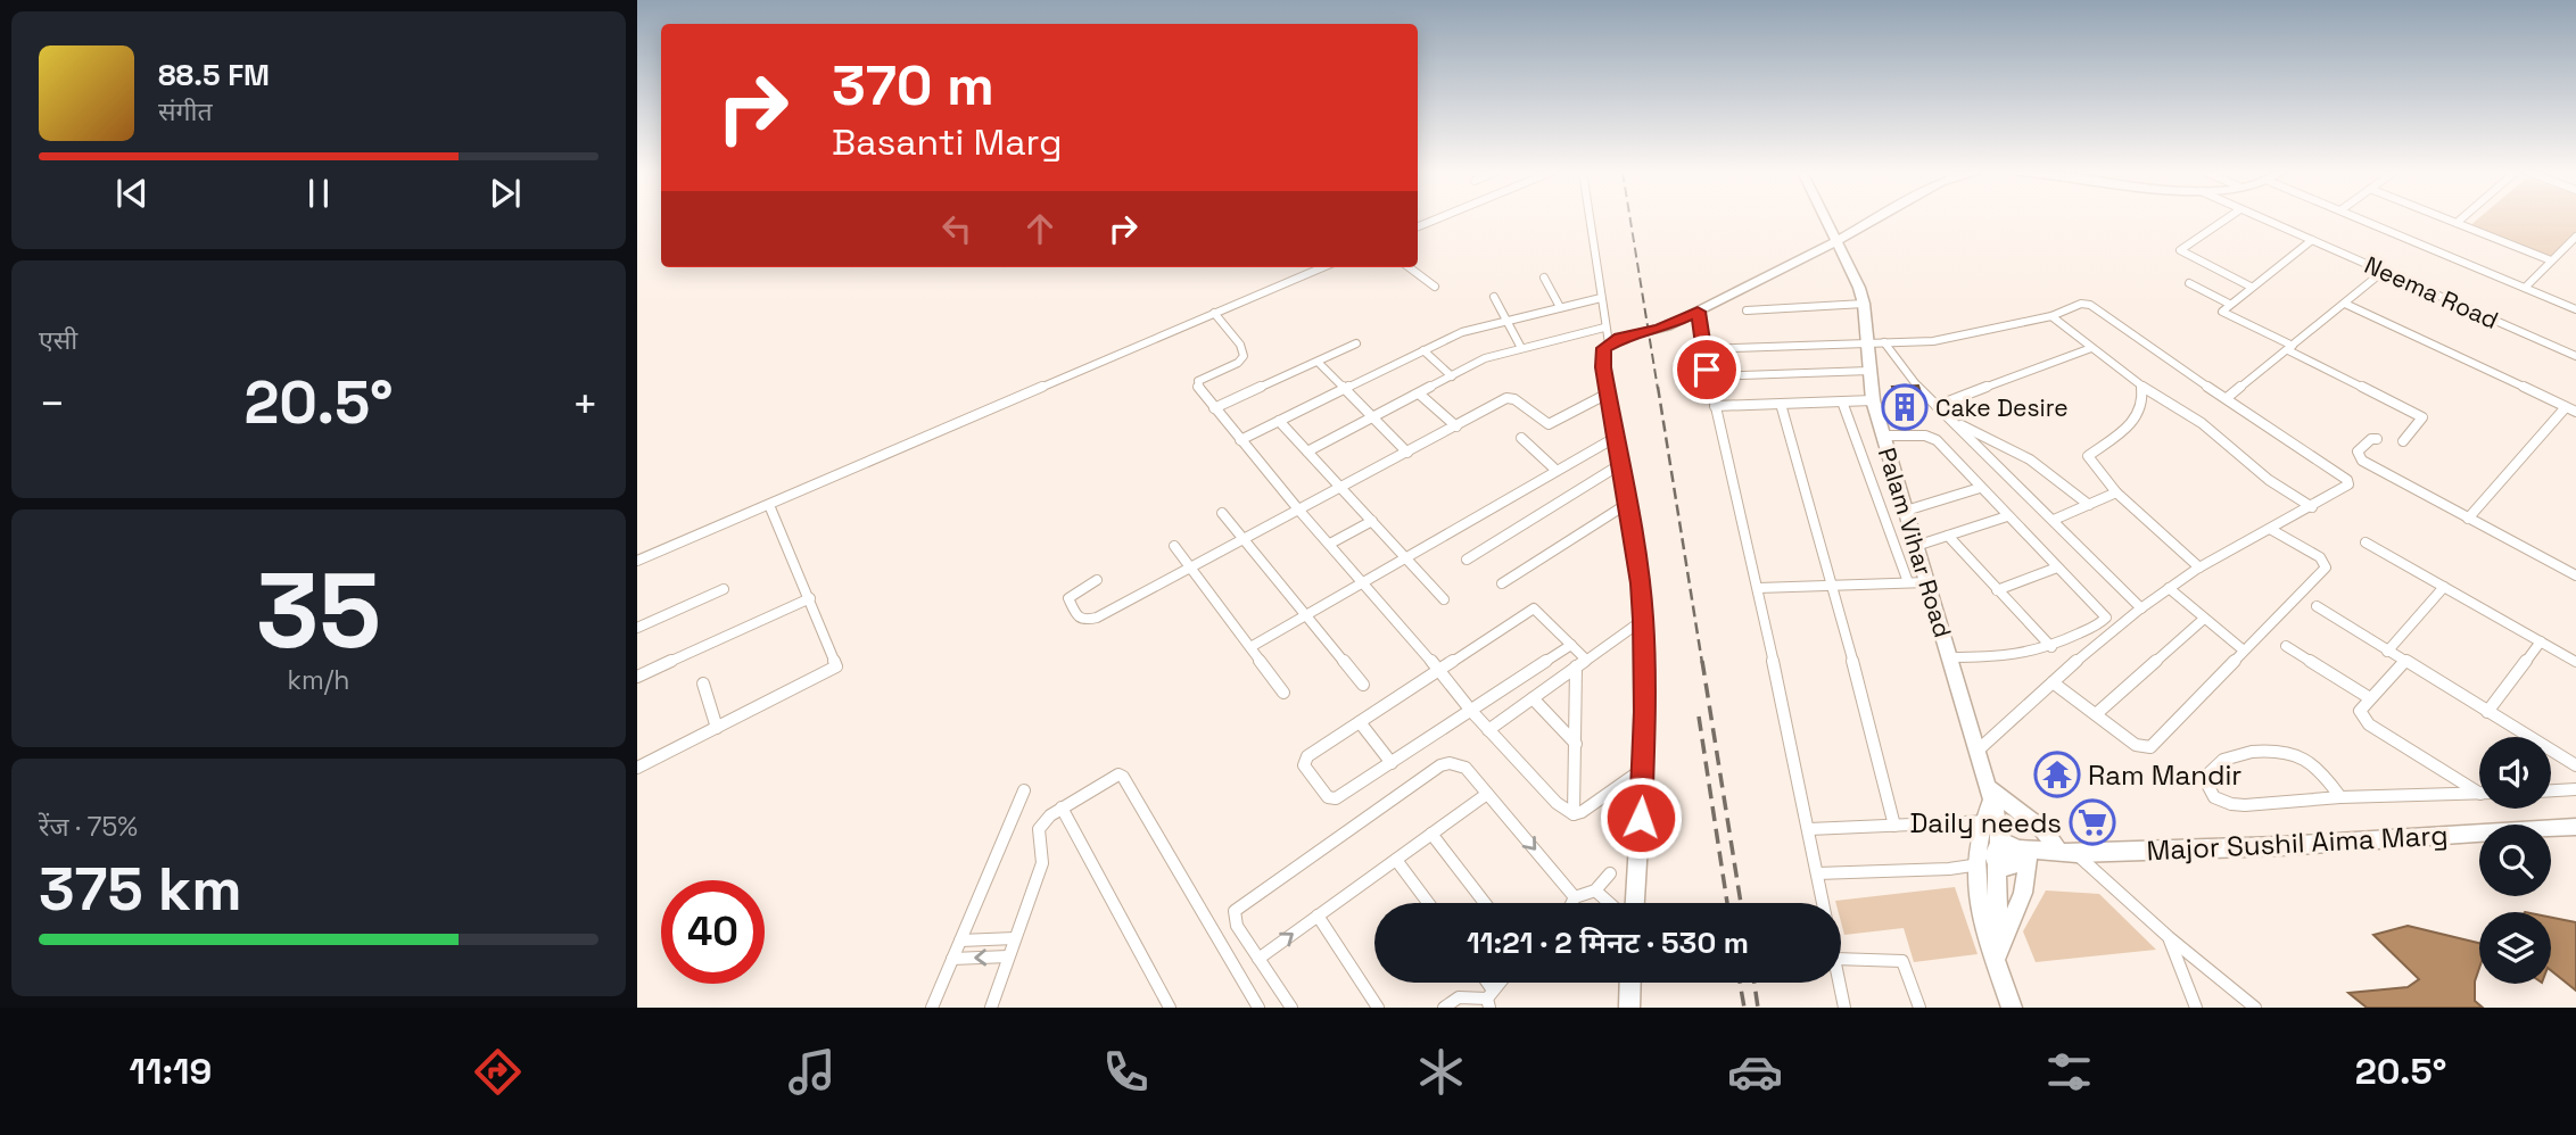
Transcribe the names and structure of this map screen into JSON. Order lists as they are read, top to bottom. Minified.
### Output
{"streets":{"street":["Neema Road","Palam Vihar Road","Major Sushil Aima Marg"]},"places":{"building":["Cake Desire"],"temple":["Ram Mandir"],"supermarket":["Daily needs"]},"page":{"turn":["370 m","Basanti Marg"],"song":["88.5 FM","संगीत"],"tile":["एसी",["35","km/h"],["रेंज · 75%","375 km"]],"heat":["−","20.5°","+"],"limit":"40","trip":"11:21 · 2 मिनट · 530 m","tabs":["11:19","20.5°"]}}
